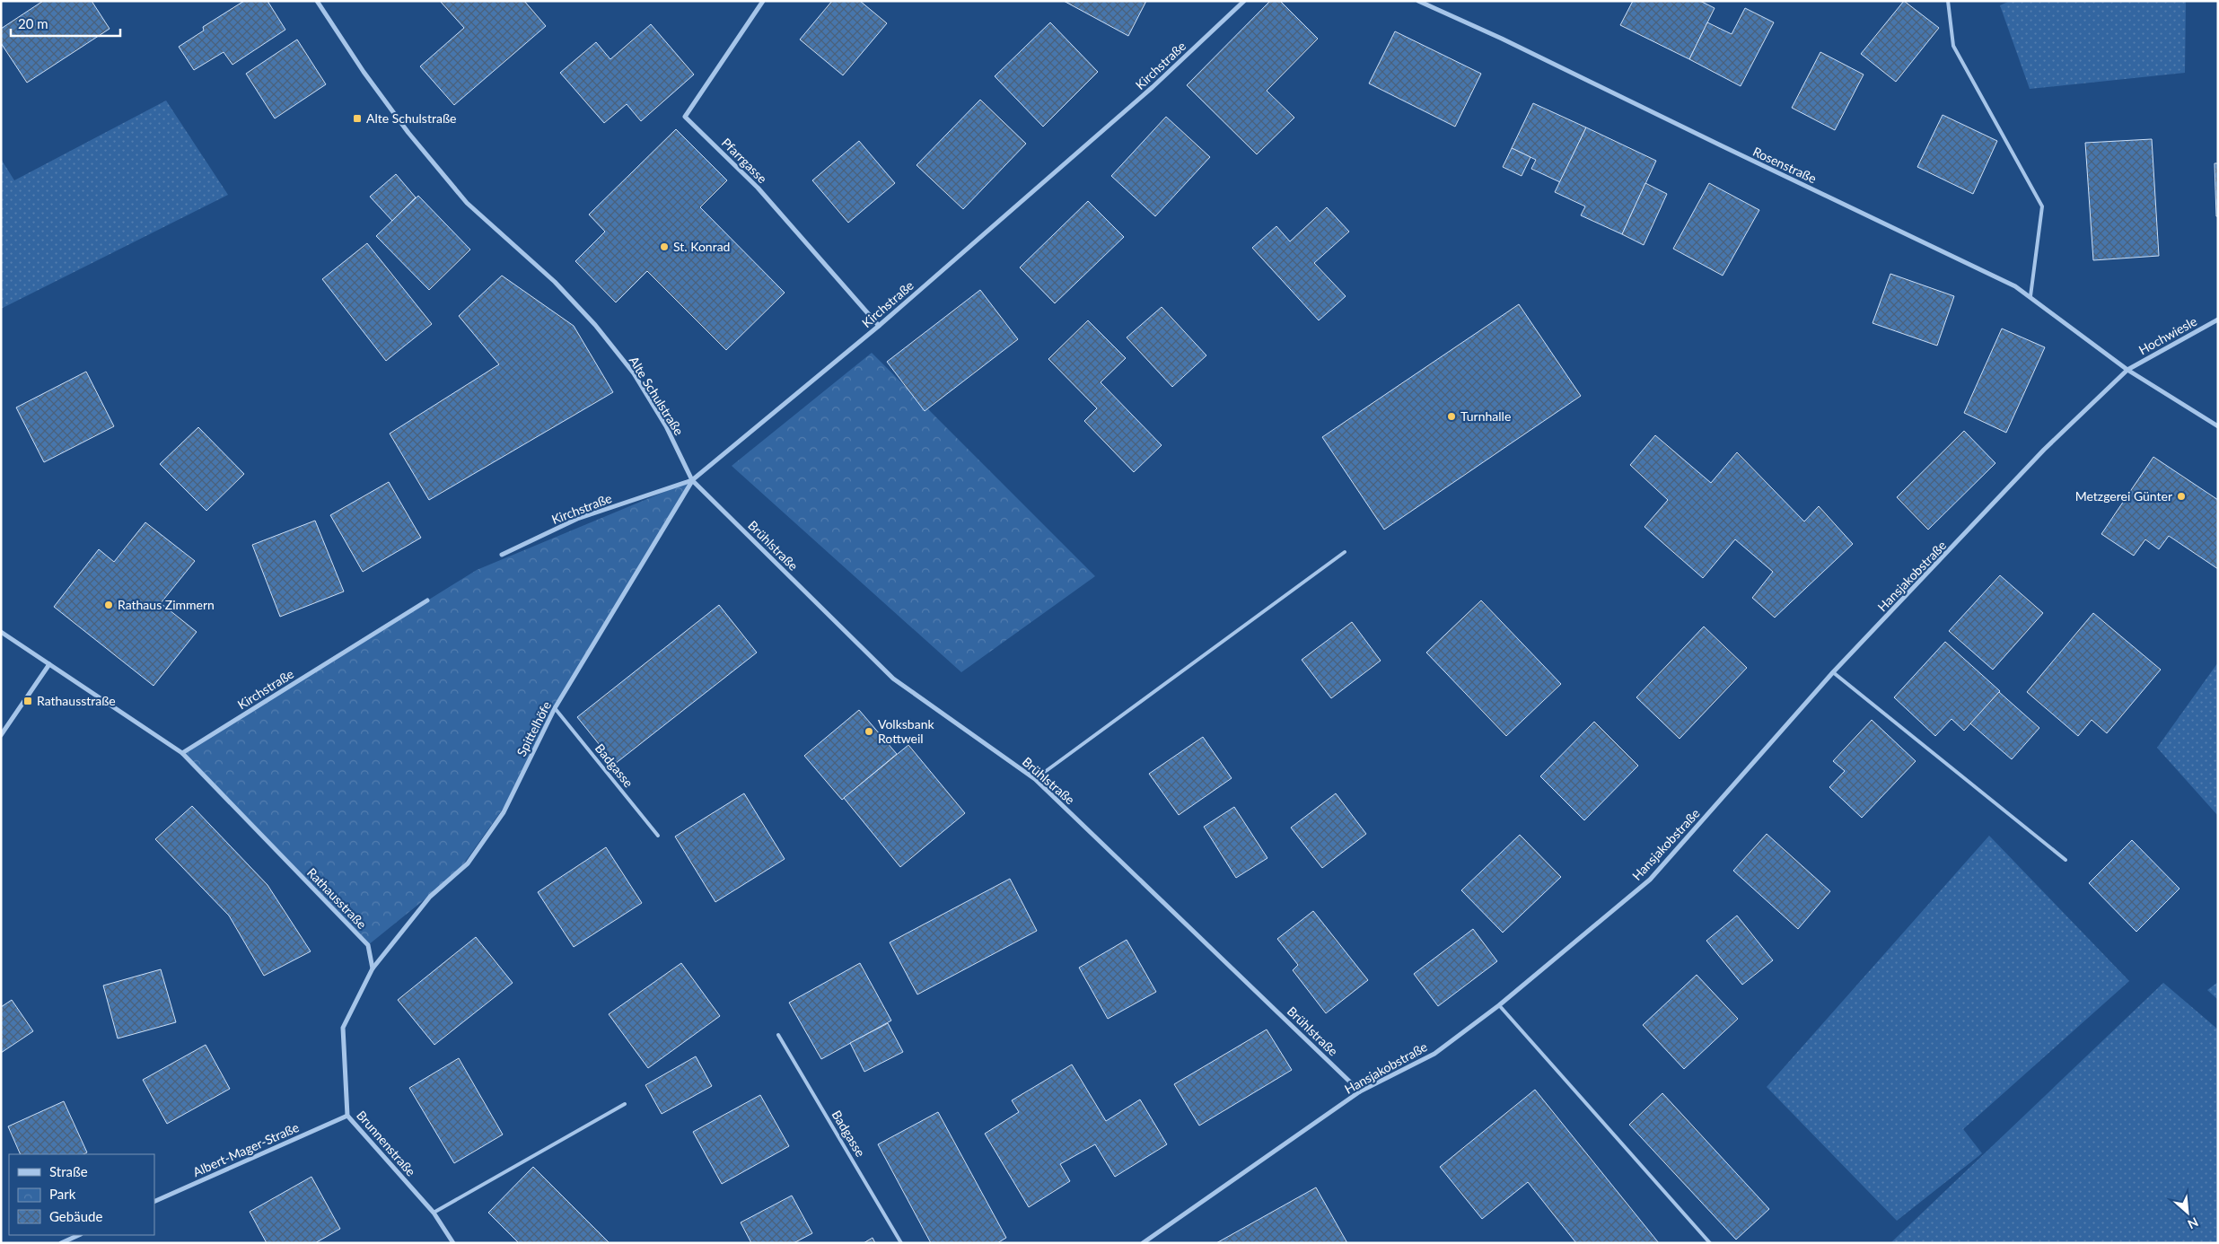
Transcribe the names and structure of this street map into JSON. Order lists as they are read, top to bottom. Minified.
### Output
{"streets":{"street":["Kirchstraße","Pfarrgasse","Rosenstraße","Hochwiesle","Alte Schulstraße","Brühlstraße","Hansjakobstraße","Spittelhöfe","Rathausstraße","Brunnenstraße","Albert-Mager-Straße"],"lane":["Badgasse"]},"crossings":[["Kirchstraße","Pfarrgasse"],["Kirchstraße","Alte Schulstraße"],["Kirchstraße","Brühlstraße"],["Kirchstraße","Spittelhöfe"],["Kirchstraße","Rathausstraße"],["Rosenstraße","Hochwiesle"],["Rosenstraße","Hansjakobstraße"],["Hochwiesle","Hansjakobstraße"],["Alte Schulstraße","Brühlstraße"],["Alte Schulstraße","Spittelhöfe"],["Brühlstraße","Hansjakobstraße"],["Brühlstraße","Spittelhöfe"],["Spittelhöfe","Badgasse"],["Spittelhöfe","Rathausstraße"],["Spittelhöfe","Brunnenstraße"],["Rathausstraße","Brunnenstraße"],["Brunnenstraße","Albert-Mager-Straße"]],"places":{"transit":["Alte Schulstraße","Rathausstraße"],"other":["St. Konrad","Turnhalle","Metzgerei Günter","Rathaus Zimmern","Volksbank Rottweil"]},"legend":["Straße","Park","Gebäude"],"scale_bar":"20 m","north":"bottom right"}
